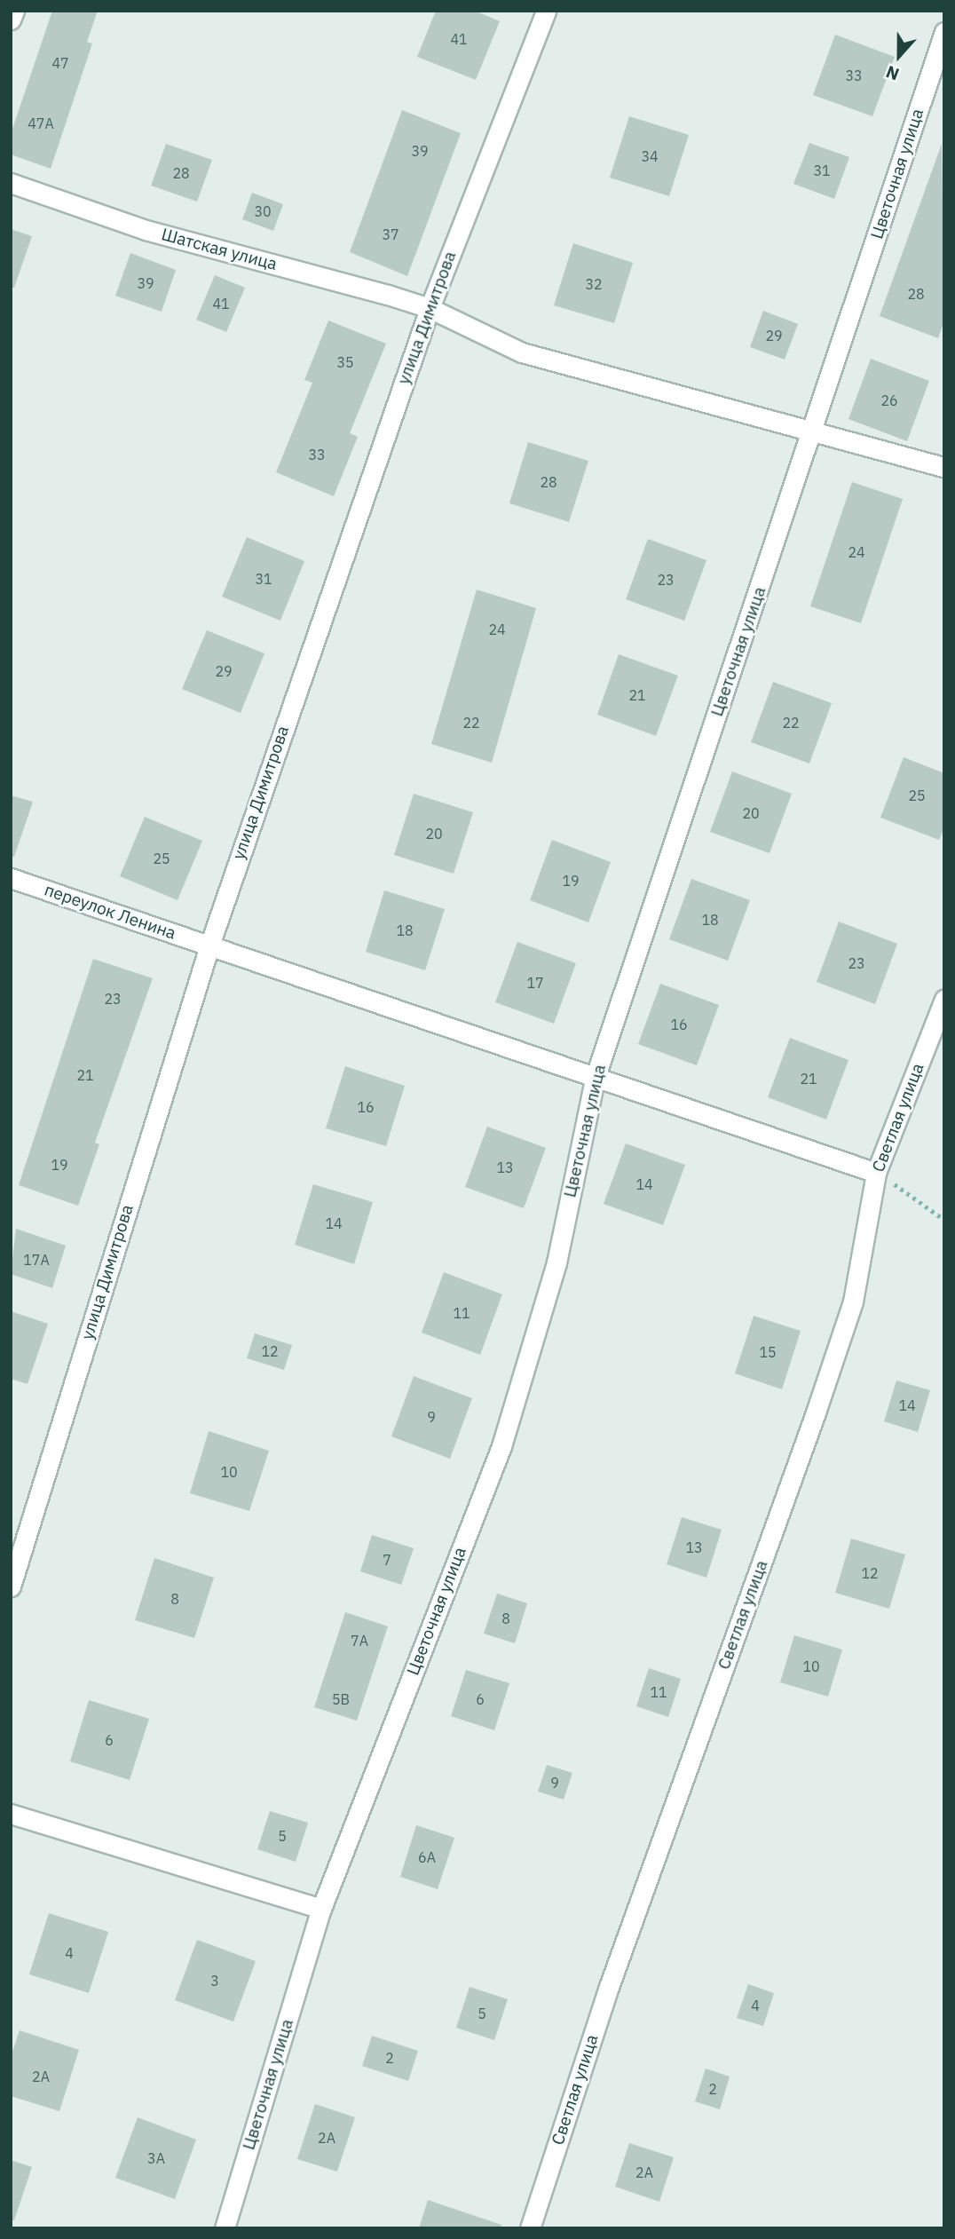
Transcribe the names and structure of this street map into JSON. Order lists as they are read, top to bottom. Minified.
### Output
{"streets":{"street":["Цветочная улица","Шатская улица","улица Димитрова","переулок Ленина","Светлая улица"]},"crossings":[["Цветочная улица","Шатская улица"],["Цветочная улица","переулок Ленина"],["Шатская улица","улица Димитрова"],["улица Димитрова","переулок Ленина"],["переулок Ленина","Светлая улица"]],"house_numbers":["41","47","33","47А","39","34","31","28","30","37","39","32","28","41","29","35","26","33","28","24","31","23","24","29","21","22","22","25","20","20","25","19","18","18","23","17","23","16","21","21","16","19","13","14","14","17А","11","12","15","14","9","10","13","7","12","8","8","7А","10","11","5В","6","6","9","5","6А","4","3","4","5","2","2А","2","2А","3А","2А"],"north":"bottom"}
